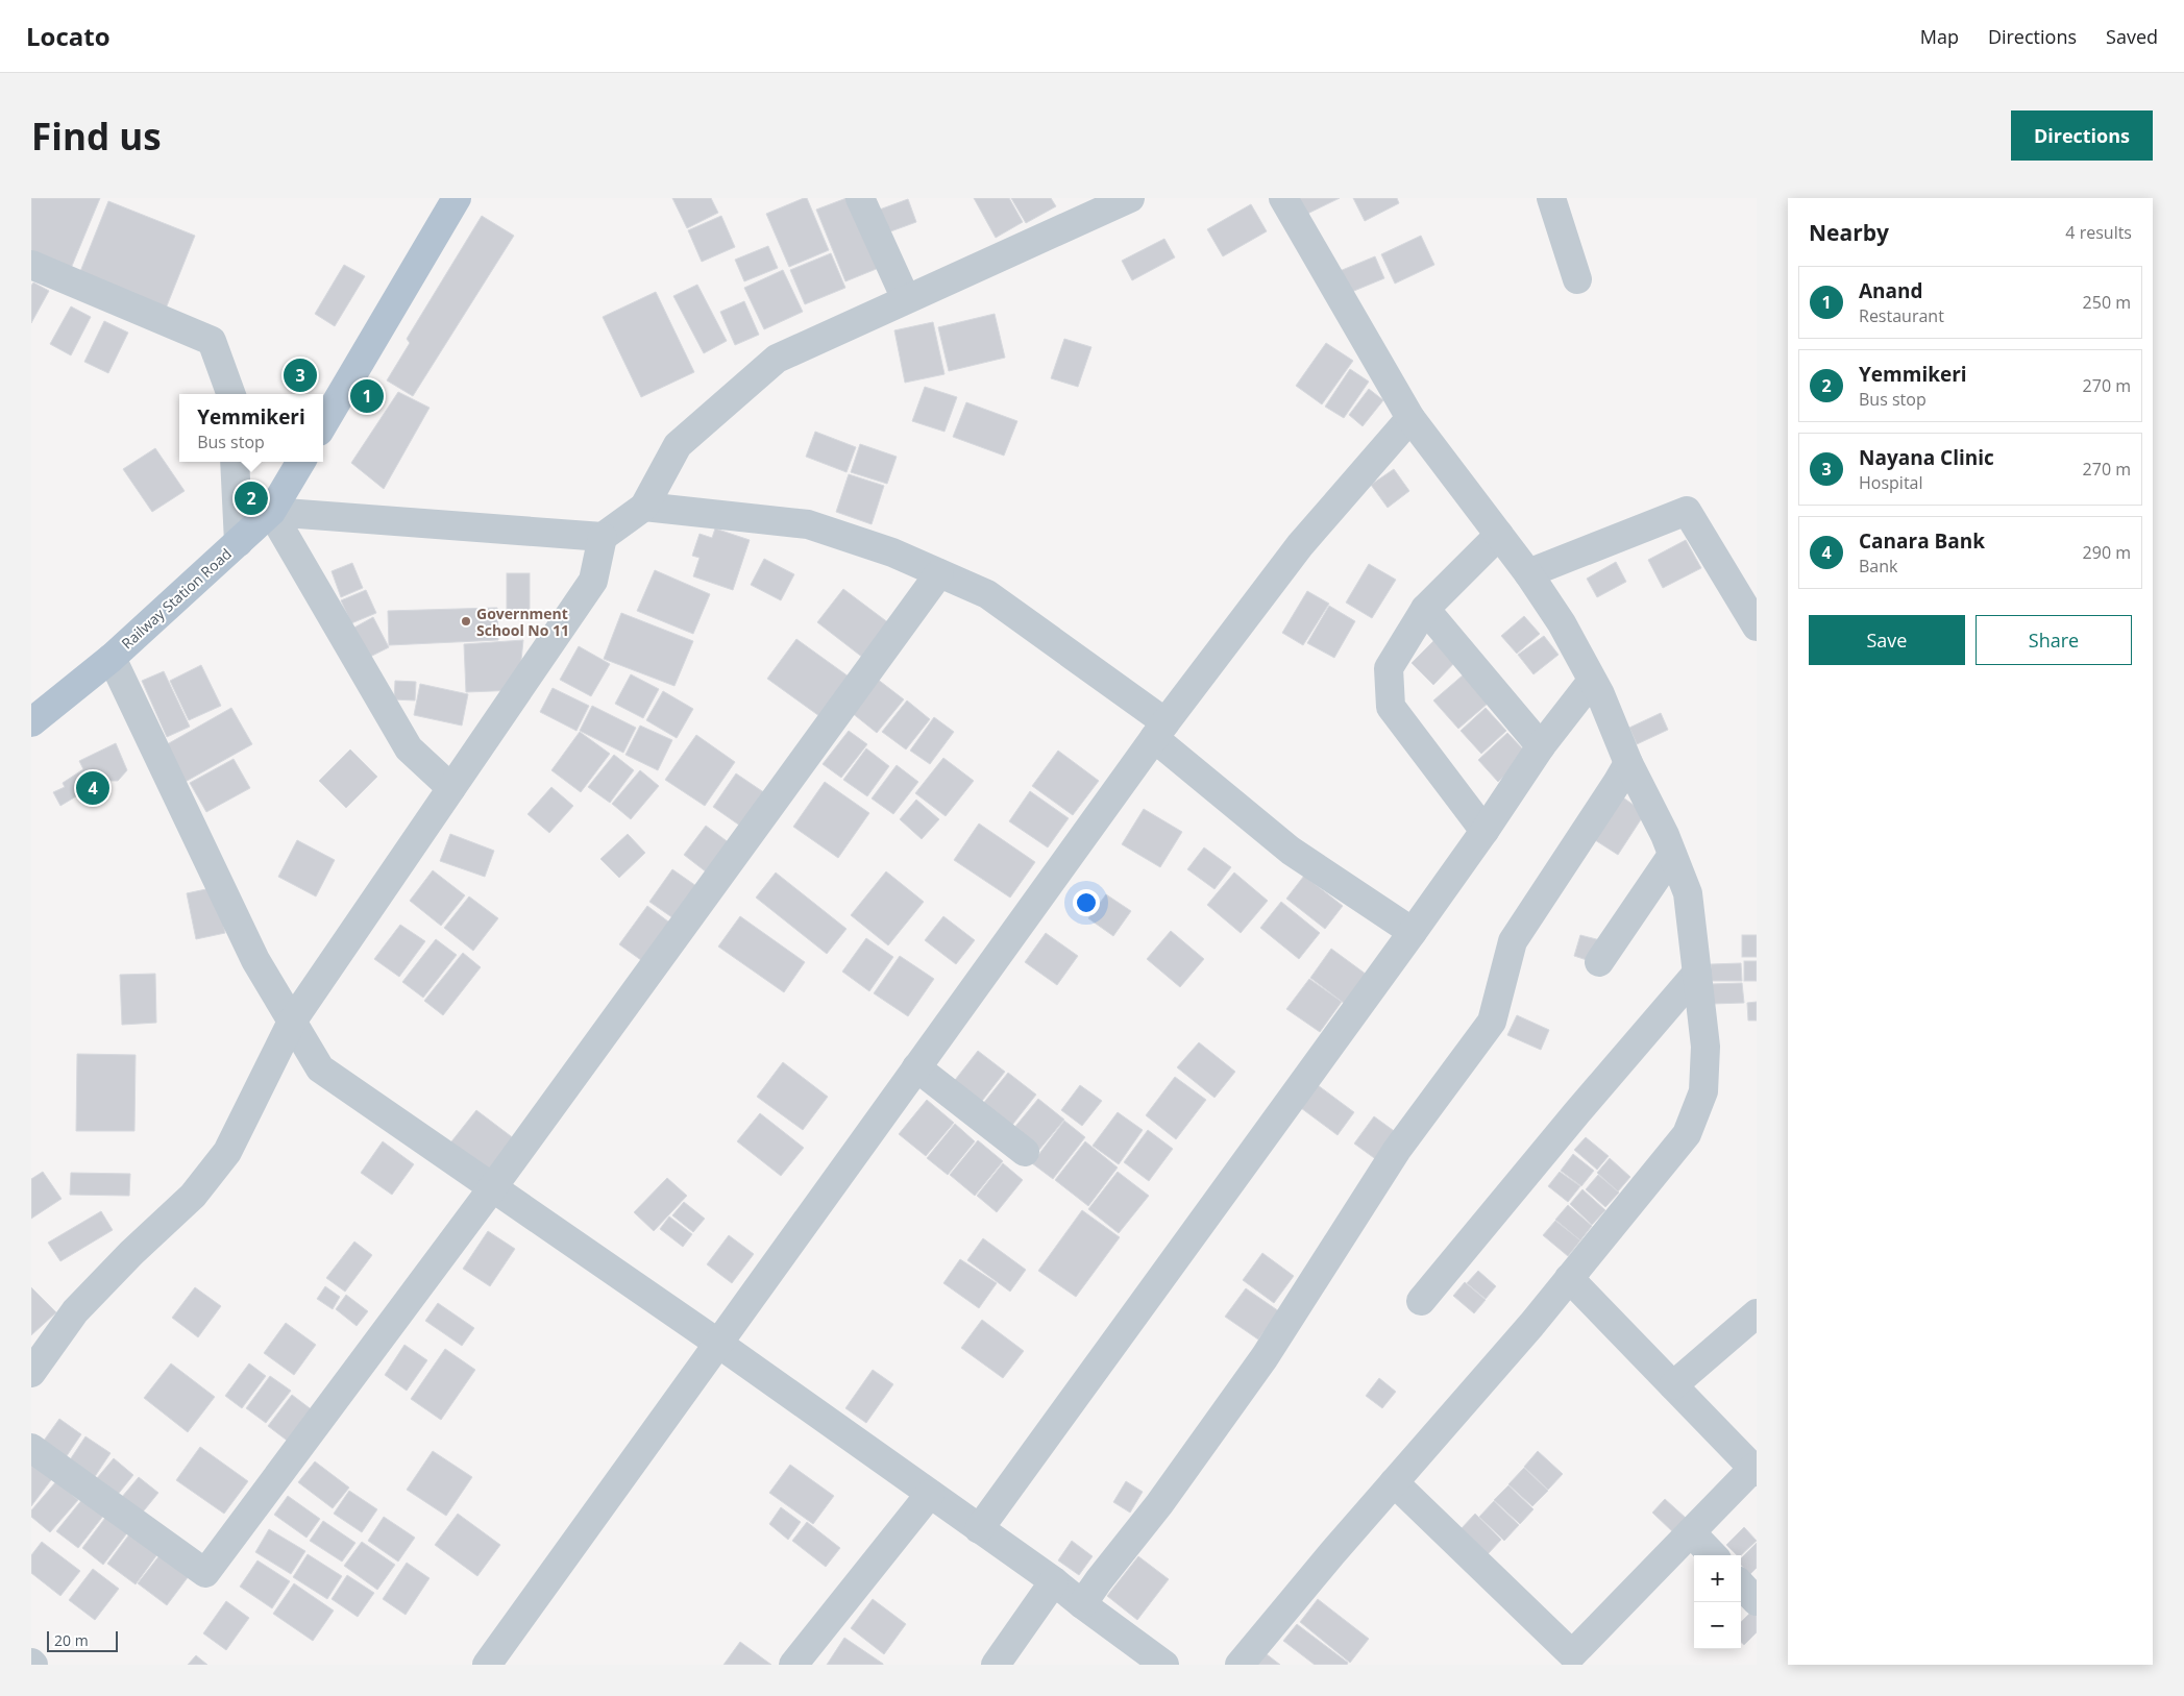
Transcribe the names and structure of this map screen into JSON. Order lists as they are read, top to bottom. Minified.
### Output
{"streets":{"main road":["Railway Station Road"]},"places":["Government School No 11"],"scale_bar":"20 m","page":{"header":"Locato","nav":["Map","Directions","Saved"],"buttons":["Directions",["Save","Share"]],"title":"Find us","heading":["Nearby","4 results"],"list":[{"mark":"1","name":"Anand","note":"Restaurant","value":"250 m"},{"mark":"2","name":"Yemmikeri","note":"Bus stop","value":"270 m"},{"mark":"3","name":"Nayana Clinic","note":"Hospital","value":"270 m"},{"mark":"4","name":"Canara Bank","note":"Bank","value":"290 m"}],"pins":["3","1","2","4"],"popup":["Yemmikeri","Bus stop"],"map_buttons":["+","−"],"scale":"20 m"}}
